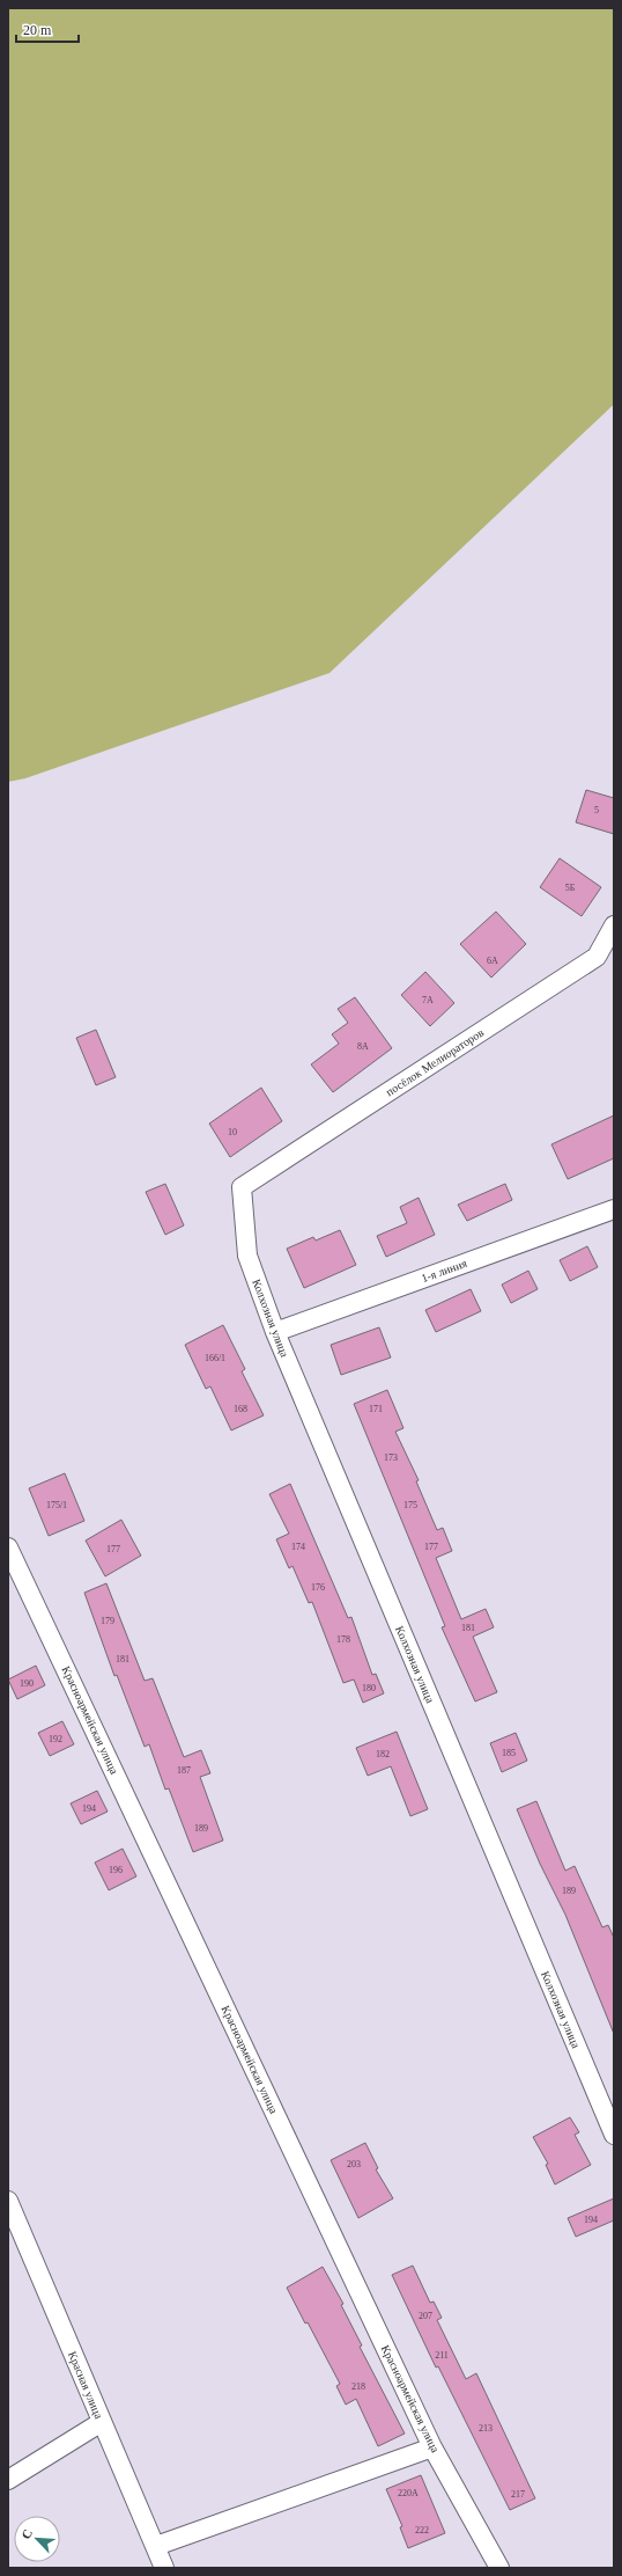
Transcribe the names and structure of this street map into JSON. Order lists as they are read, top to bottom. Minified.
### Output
{"streets":{"street":["посёлок Мелиораторов","1-я линия","Колхозная улица","Красноармейская улица","Красная улица"]},"crossings":[["посёлок Мелиораторов","Колхозная улица"],["1-я линия","Колхозная улица"]],"house_numbers":["5","5Б","6А","7А","8А","10","166/1","168","171","173","175/1","175","174","177","177","176","179","181","178","181","190","180","192","185","182","187","194","189","196","189","203","194","207","211","218","213","220А","217","222"],"scale_bar":"20 m","north":"top left"}
